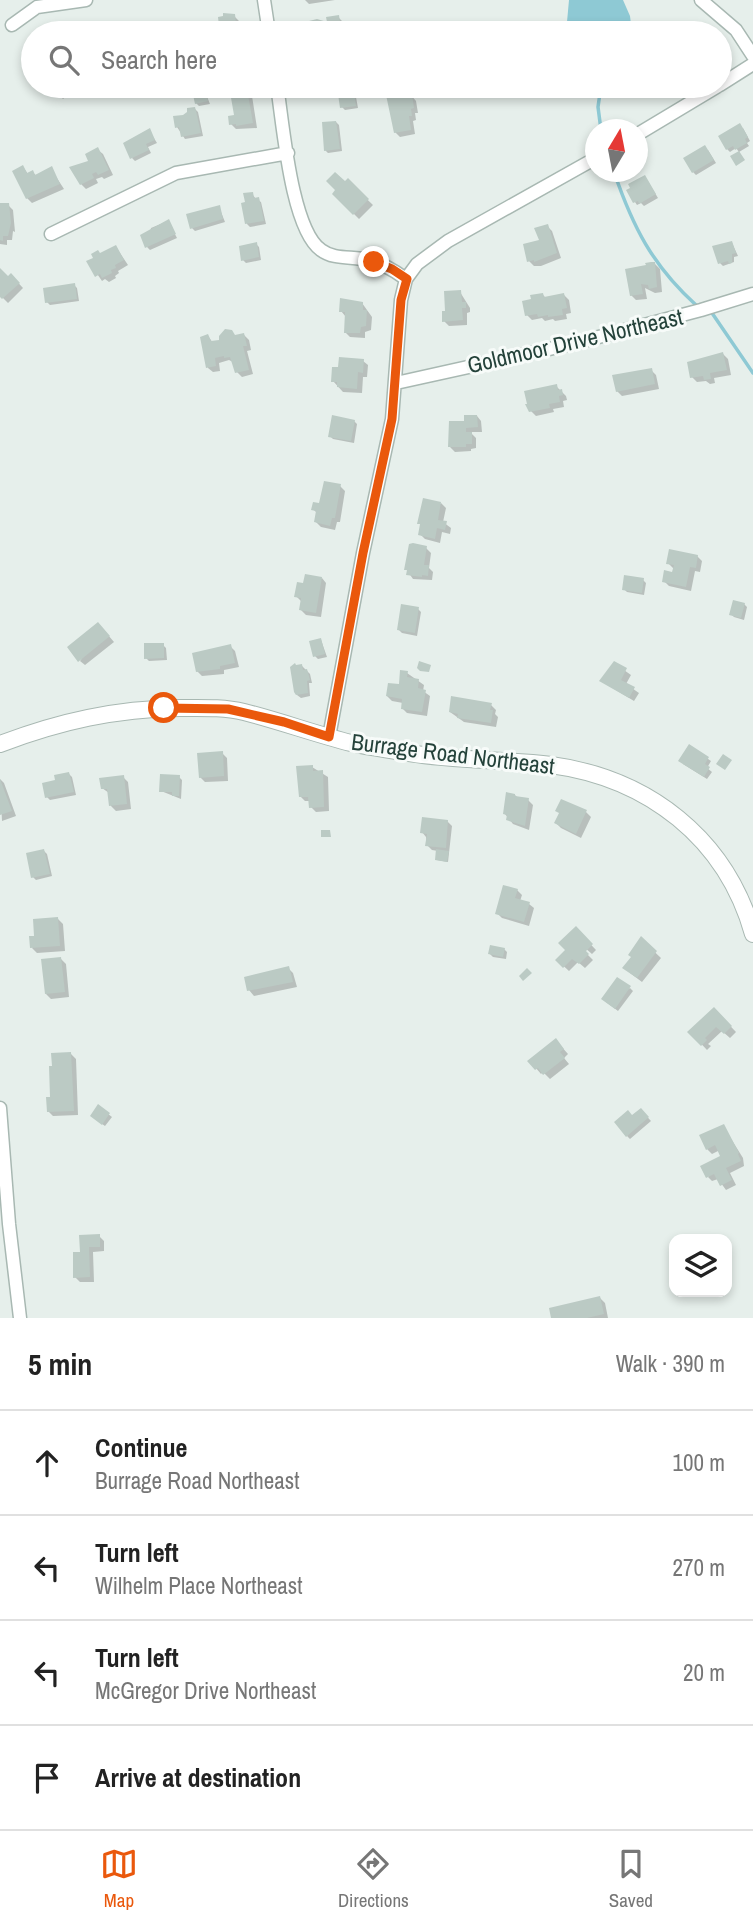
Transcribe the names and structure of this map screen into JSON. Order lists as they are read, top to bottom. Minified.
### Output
{"streets":{"street":["Goldmoor Drive Northeast","Burrage Road Northeast"]},"north":"top","page":{"search":"Search here","heading":["5 min","Walk · 390 m"],"list":[["Continue","Burrage Road Northeast","100 m"],["Turn left","Wilhelm Place Northeast","270 m"],["Turn left","McGregor Drive Northeast","20 m"],"Arrive at destination"],"nav":["Map","Directions","Saved"]}}
